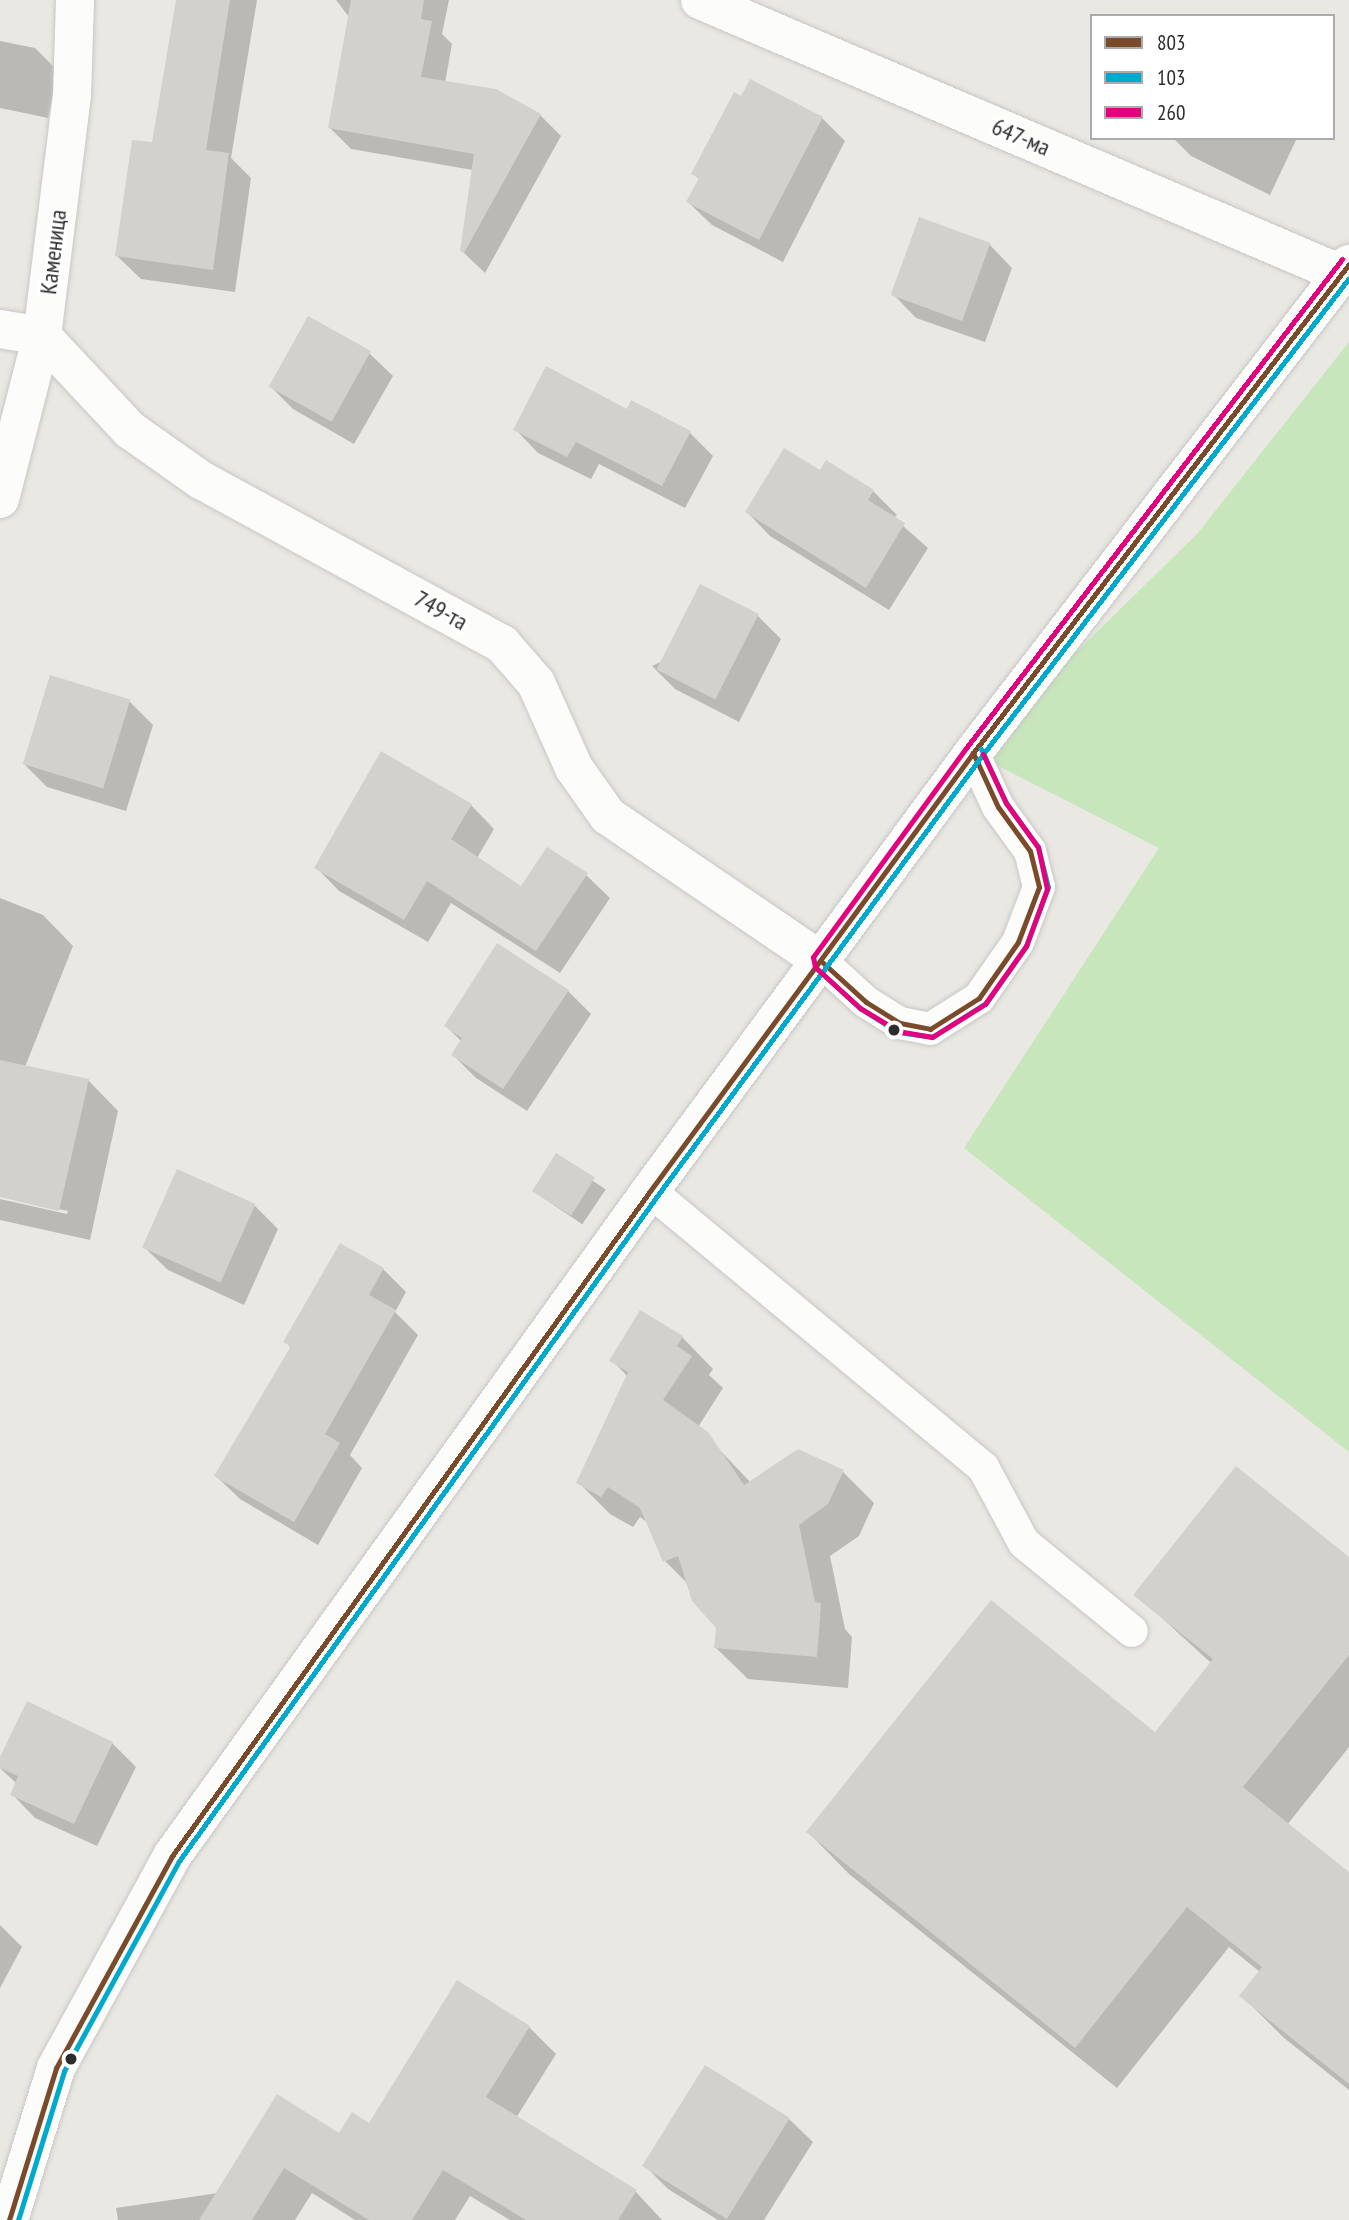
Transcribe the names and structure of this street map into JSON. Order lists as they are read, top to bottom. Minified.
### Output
{"streets":{"street":["647-ма","Каменица","749-та"]},"crossings":[["Каменица","749-та"]],"lines":["transit line 260","transit line 803","transit line 103"],"legend":["803","103","260"]}
